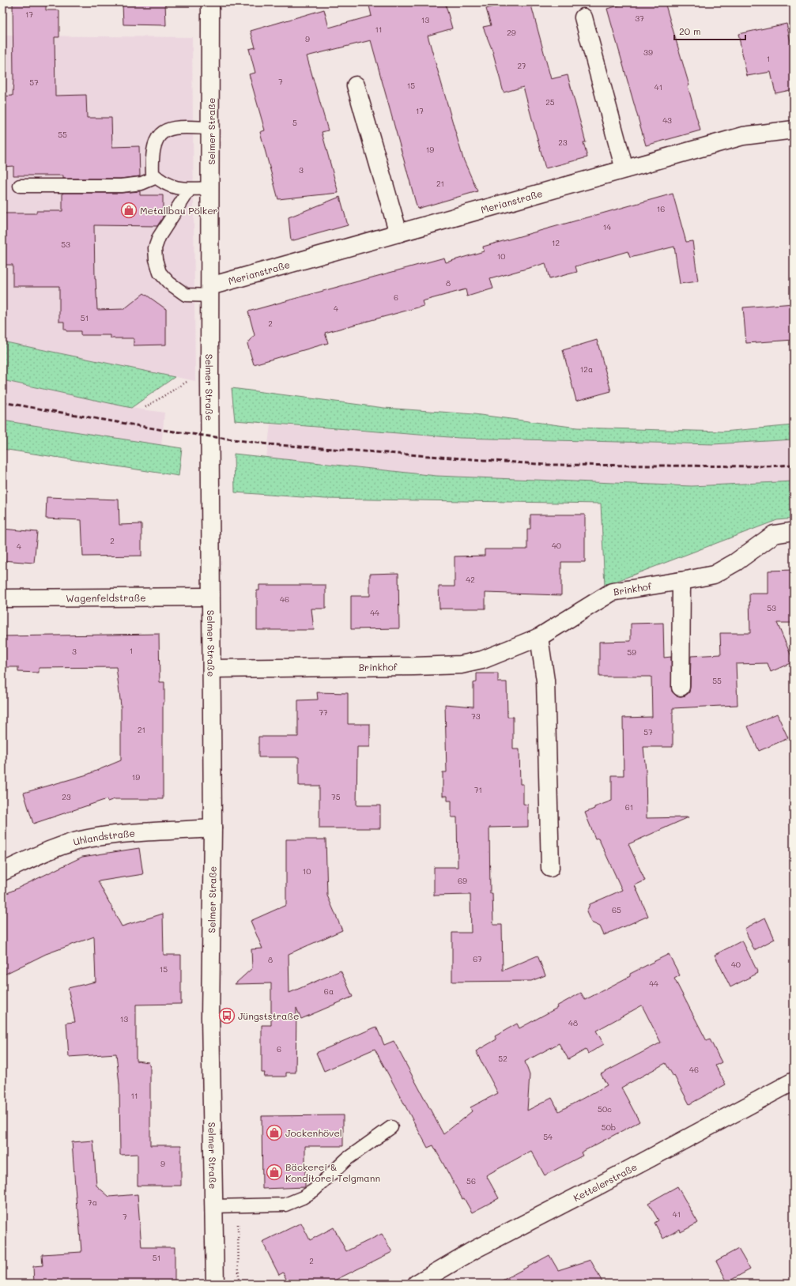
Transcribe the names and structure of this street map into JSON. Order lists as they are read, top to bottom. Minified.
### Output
{"streets":{"street":["Selmer Straße","Merianstraße","Brinkhof","Wagenfeldstraße","Uhlandstraße","Kettelerstraße"]},"crossings":[["Selmer Straße","Merianstraße"],["Selmer Straße","Brinkhof"],["Selmer Straße","Wagenfeldstraße"],["Selmer Straße","Uhlandstraße"]],"places":{"shop":["Metallbau Pölker","Jockenhövel","Bäckerei & Konditorei Telgmann"],"bus stop":["Jüngststraße"]},"house_numbers":["17","37","13","11","29","9","39","1","27","7","57","15","41","25","17","43","5","55","23","19","3","21","16","14","12","53","10","8","6","4","51","2","12a","2","40","4","42","46","53","44","1","3","59","55","77","73","21","57","19","71","23","75","61","10","69","65","67","8","40","15","44","6a","13","48","6","52","46","11","50c","50b","54","9","56","7a","41","7","51","2"],"scale_bar":"20 m"}
